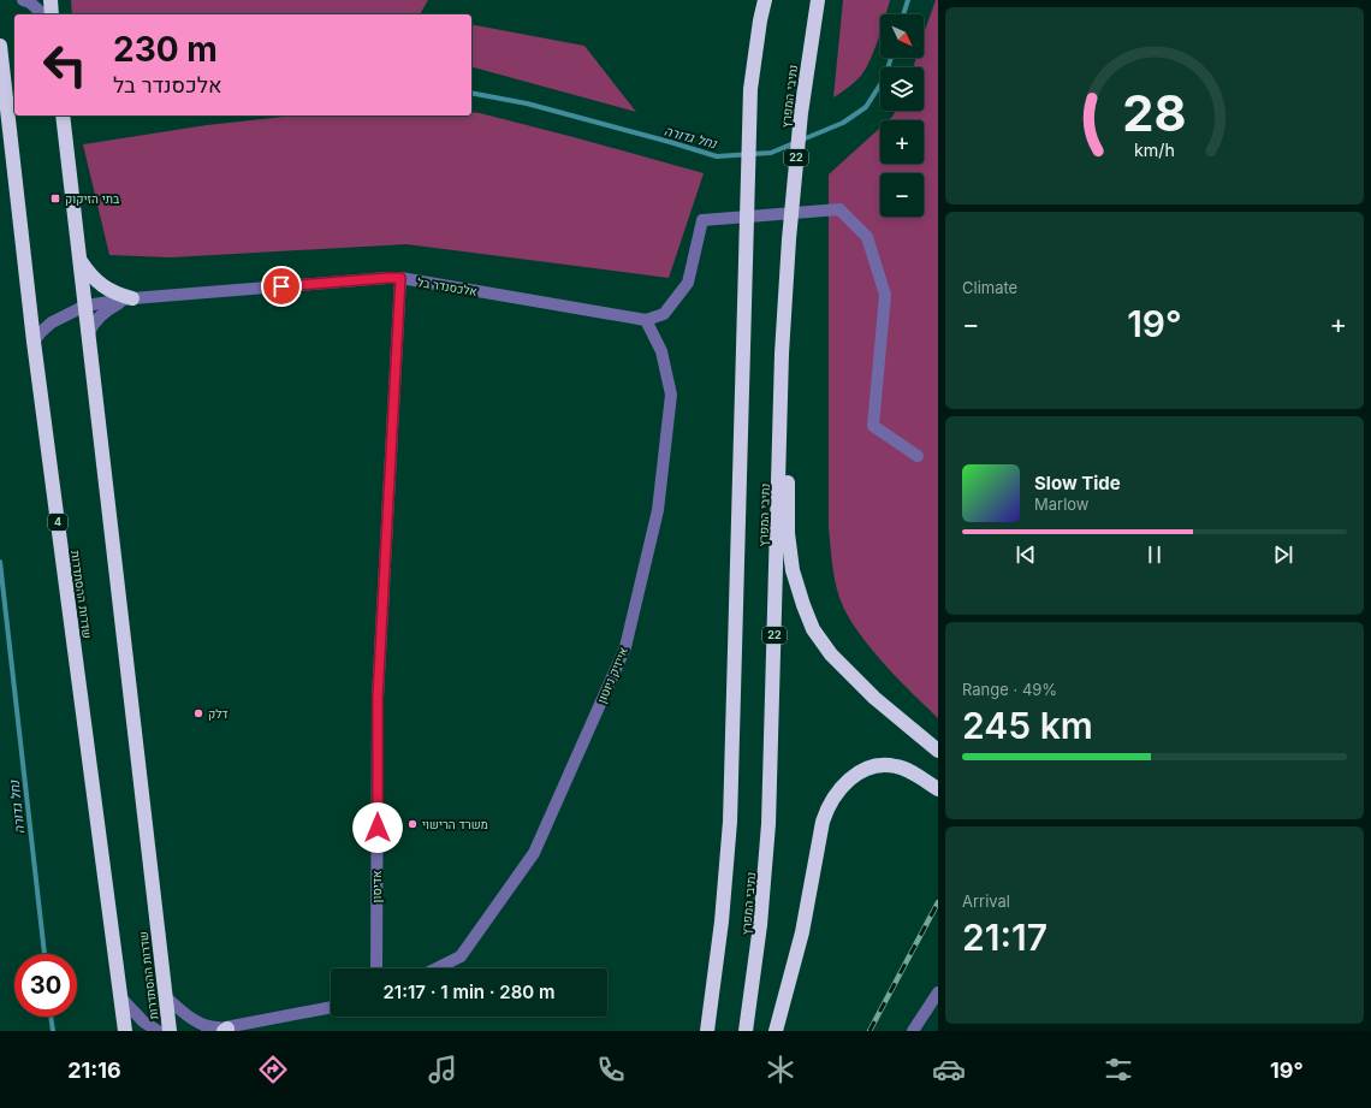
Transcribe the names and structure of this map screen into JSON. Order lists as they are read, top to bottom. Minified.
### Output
{"streets":{"highway":["נתיבי המפרץ","22","4","שדרות ההסתדרות"],"street":["אלכסנדר בל","אייזיק ניוטון","אדיסון"]},"crossings":[["אלכסנדר בל","שדרות ההסתדרות"],["אלכסנדר בל","אייזיק ניוטון"],["אלכסנדר בל","אדיסון"]],"water":["נחל גדורה"],"places":{"transit":["בתי הזיקוק"],"other":["דלק","משרד הרישוי"]},"north":"bottom right","page":{"map_buttons":["+","−"],"turn":["230 m","אלכסנדר בל"],"tile":["Climate",["Range · 49%","245 km"],["Arrival","21:17"]],"heat":["−","19°","+"],"song":["Slow Tide","Marlow"],"limit":"30","trip":"21:17 · 1 min · 280 m","tabs":["21:16","19°"],"gauge":["28","km/h"]}}
